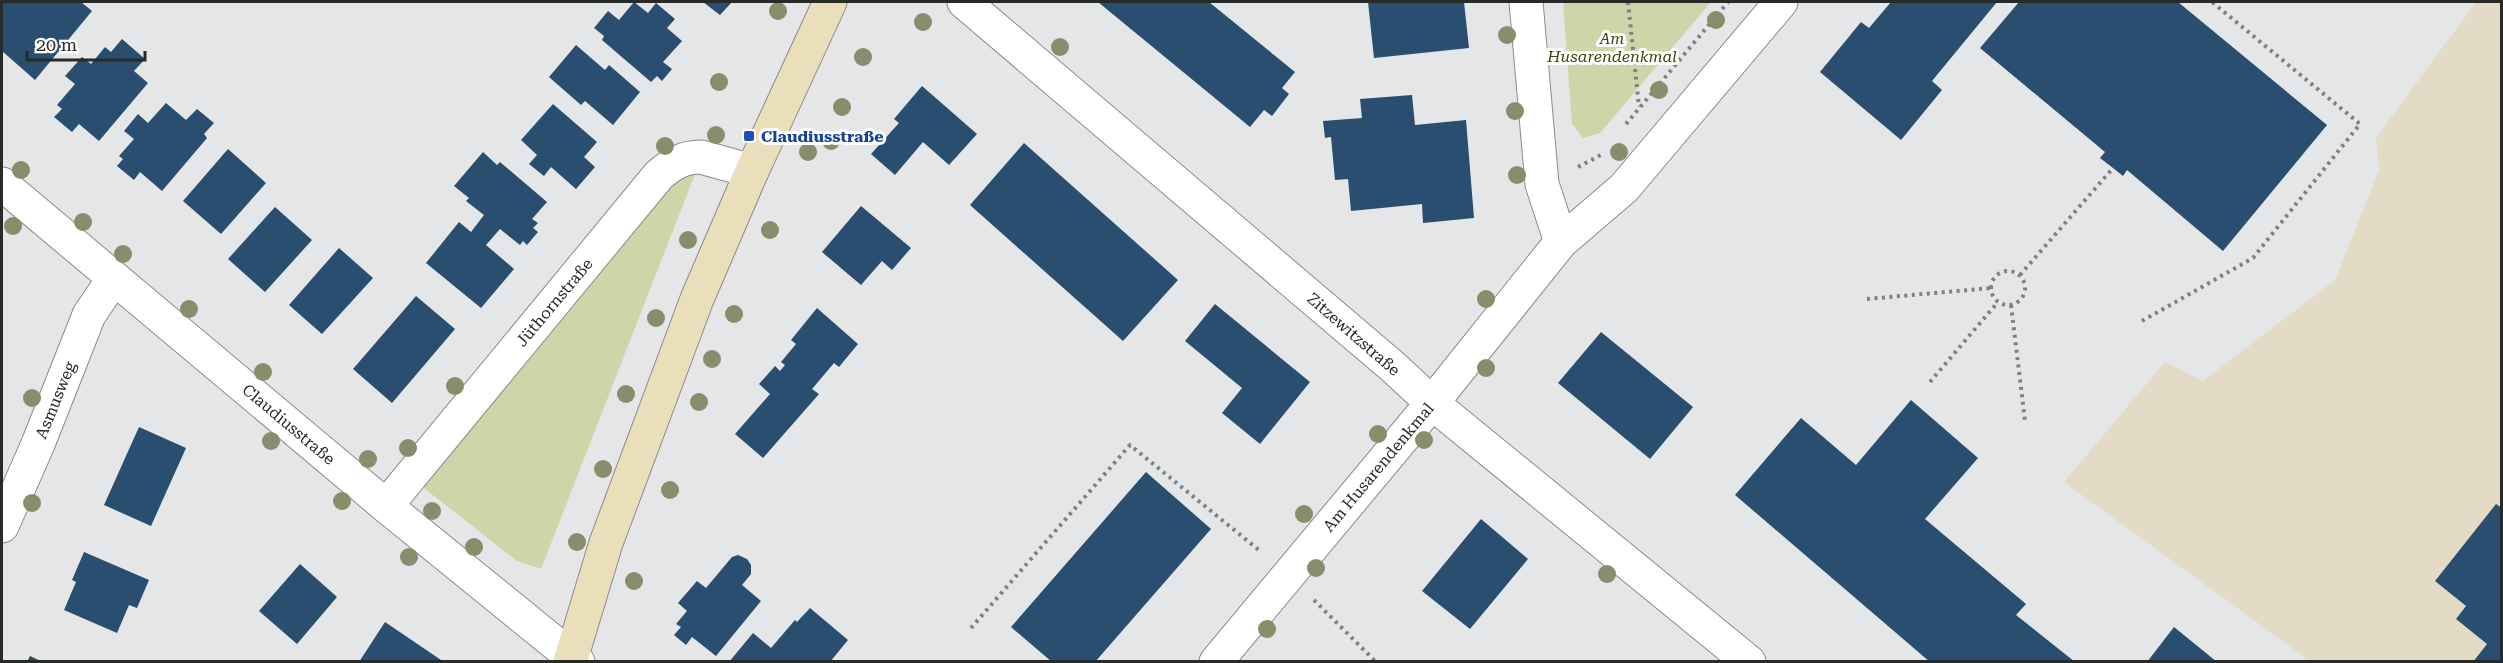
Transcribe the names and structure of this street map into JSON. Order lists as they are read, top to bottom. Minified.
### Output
{"streets":{"street":["Jüthornstraße","Zitzewitzstraße","Asmusweg","Claudiusstraße","Am Husarendenkmal"]},"crossings":[["Jüthornstraße","Claudiusstraße"],["Zitzewitzstraße","Am Husarendenkmal"],["Asmusweg","Claudiusstraße"]],"parks":["Am Husarendenkmal"],"places":{"transit":["Claudiusstraße"]},"scale_bar":"20 m"}
